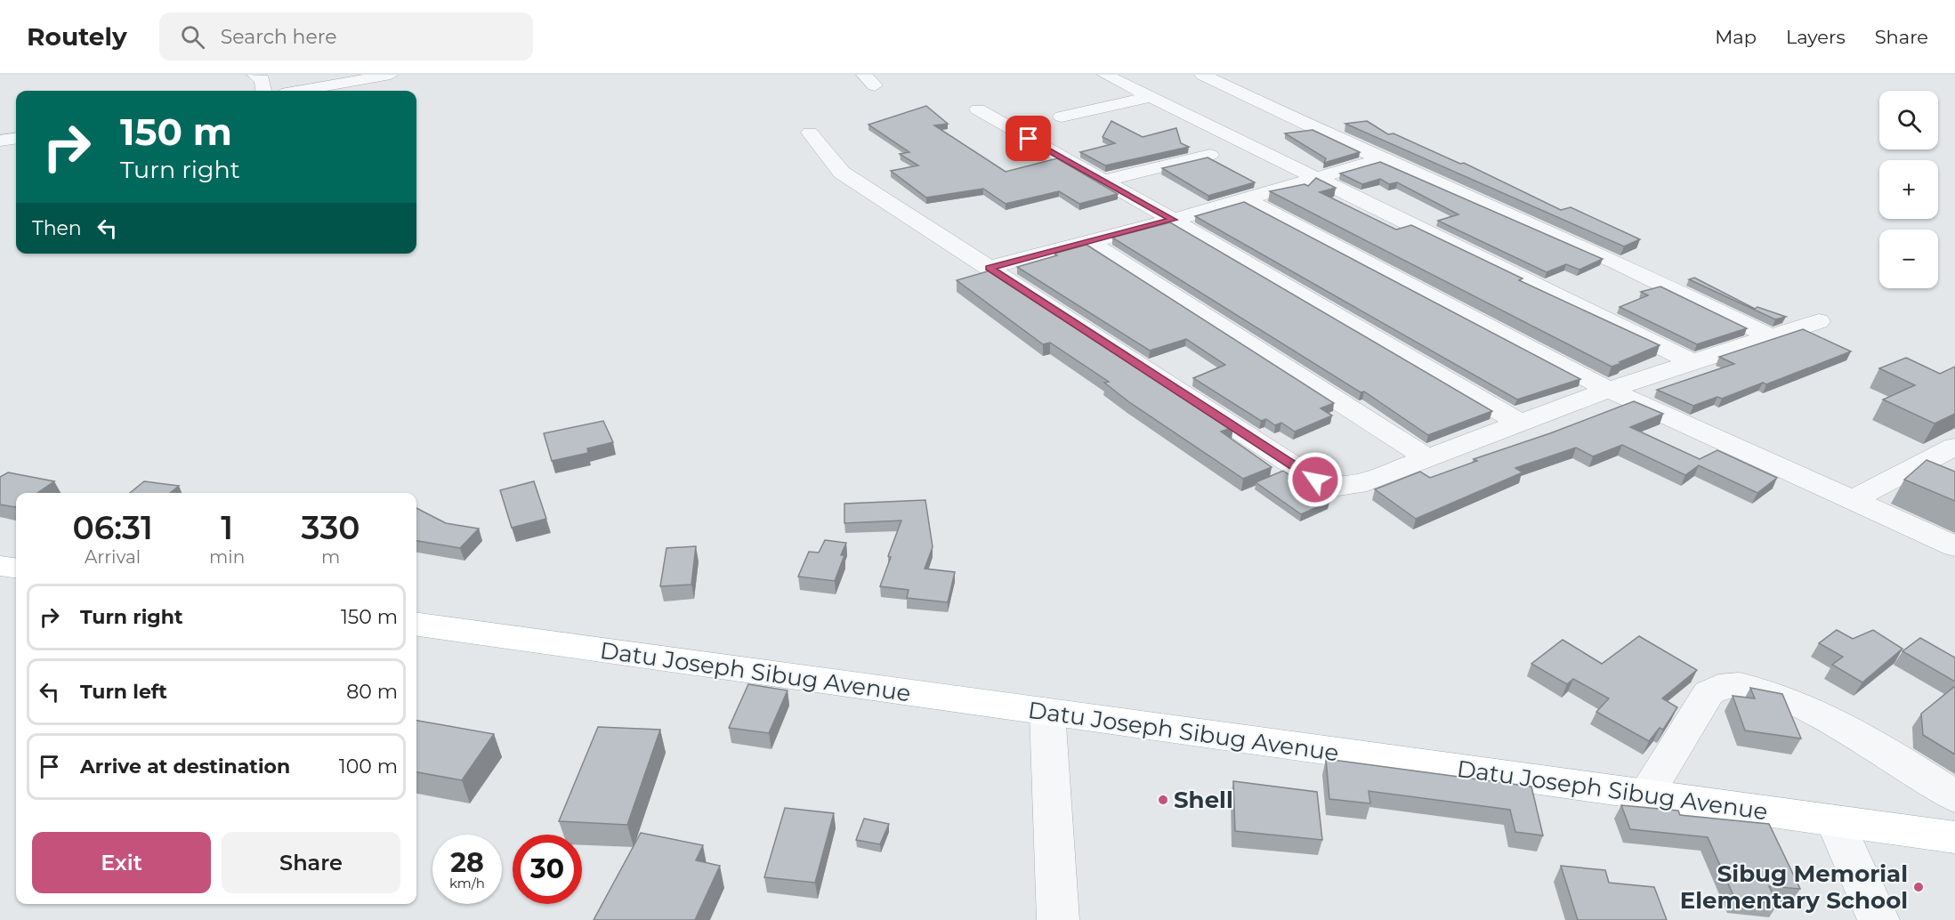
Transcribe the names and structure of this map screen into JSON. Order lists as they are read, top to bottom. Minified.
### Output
{"streets":{"main road":["Datu Joseph Sibug Avenue"]},"places":["Shell","Sibug Memorial Elementary School"],"page":{"header":"Routely","search":"Search here","nav":["Map","Layers","Share"],"map_buttons":["+","−"],"turn":["150 m","Turn right"],"then":"Then","eta":["06:31","Arrival","1","min","330","m"],"list":[{"name":"Turn right","value":"150 m"},{"name":"Turn left","value":"80 m"},{"name":"Arrive at destination","value":"100 m"}],"buttons":["Exit","Share"],"speed":"28 km/h","limit":"30"}}
